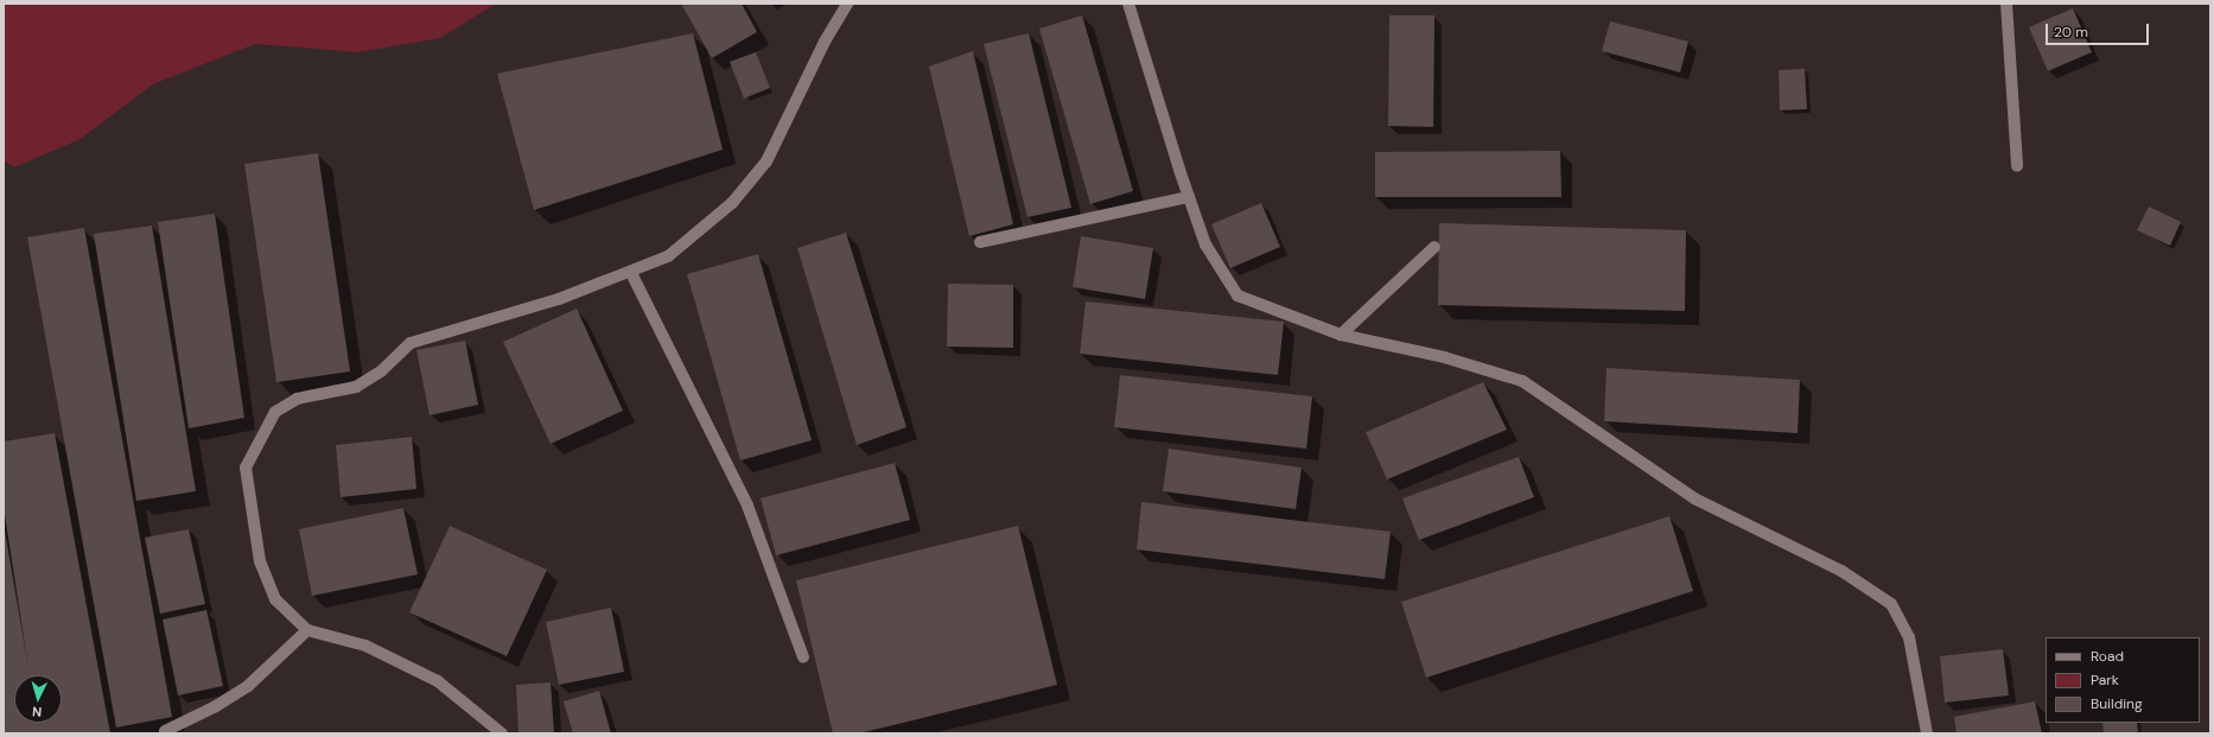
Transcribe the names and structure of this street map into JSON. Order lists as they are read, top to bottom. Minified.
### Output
{"legend":["Road","Park","Building"],"scale_bar":"20 m","north":"bottom"}
